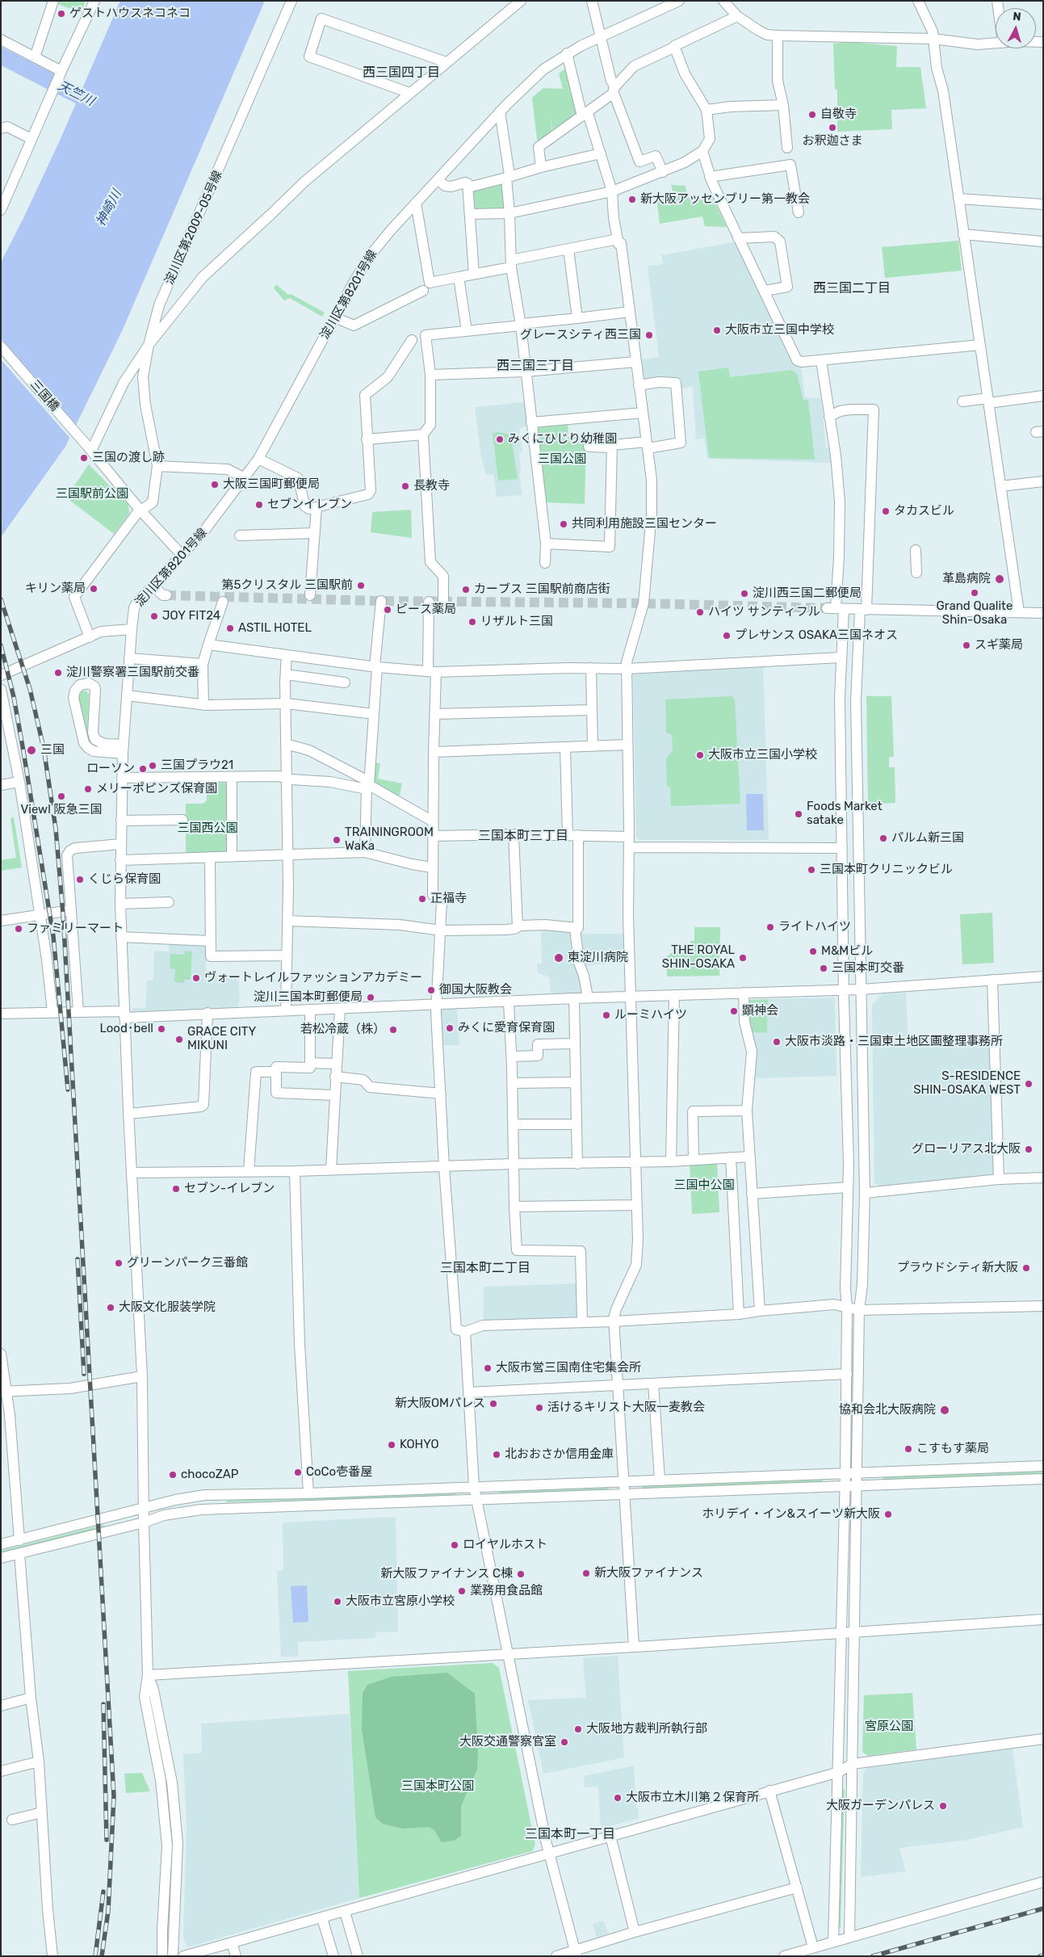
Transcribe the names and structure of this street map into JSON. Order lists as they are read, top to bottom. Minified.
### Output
{"streets":{"street":["淀川区第2009-05号線","淀川区第8201号線","三国橋"]},"crossings":[["淀川区第2009-05号線","三国橋"],["淀川区第8201号線","三国橋"]],"districts":["西三国四丁目","西三国二丁目","西三国三丁目","三国本町三丁目","三国本町二丁目","三国本町一丁目"],"water":["天竺川","神崎川"],"parks":["三国公園","三国駅前公園","三国西公園","三国中公園","宮原公園","三国本町公園"],"places":["ゲストハウスネコネコ","自敬寺","お釈迦さま","新大阪アッセンブリー第一教会","大阪市立三国中学校","グレースシティ西三国","みくにひじり幼稚園","三国の渡し跡","大阪三国町郵便局","長教寺","セブンイレブン","タカスビル","共同利用施設三国センター","革島病院","第5クリスタル 三国駅前","キリン薬局","カーブス 三国駅前商店街","Grand Qualite Shin-Osaka","淀川西三国二郵便局","ピース薬局","ハイツ サンティフル","JOY FIT24","リザルト三国","ASTIL HOTEL","プレサンス OSAKA三国ネオス","スギ薬局","淀川警察署三国駅前交番","三国","大阪市立三国小学校","三国プラウ21","ローソン","メリーポピンズ保育園","Viewl 阪急三国","Foods Market satake","パルム新三国","TRAININGROOM WaKa","三国本町クリニックビル","くじら保育園","正福寺","ライトハイツ","ファミリーマート","M&Mビル","東淀川病院","THE ROYAL SHIN-OSAKA","三国本町交番","ヴォートレイルファッションアカデミー","御国大阪教会","淀川三国本町郵便局","顕神会","ルーミハイツ","みくに愛育保育園","Lood･bell","若松冷蔵（株）","GRACE CITY MIKUNI","大阪市淡路・三国東土地区画整理事務所","S-RESIDENCE SHIN-OSAKA WEST","グローリアス北大阪","セブン-イレブン","グリーンパーク三番館","プラウドシティ新大阪","大阪文化服装学院","大阪市営三国南住宅集会所","新大阪OMパレス","活けるキリスト大阪一麦教会","協和会北大阪病院","KOHYO","こすもす薬局","北おおさか信用金庫","CoCo壱番屋","chocoZAP","ホリデイ・イン&スイーツ新大阪","ロイヤルホスト","新大阪ファイナンス","新大阪ファイナンス C棟","業務用食品館","大阪市立宮原小学校","大阪地方裁判所執行部","大阪交通警察官室","大阪市立木川第２保育所","大阪ガーデンパレス"],"north":"top"}
